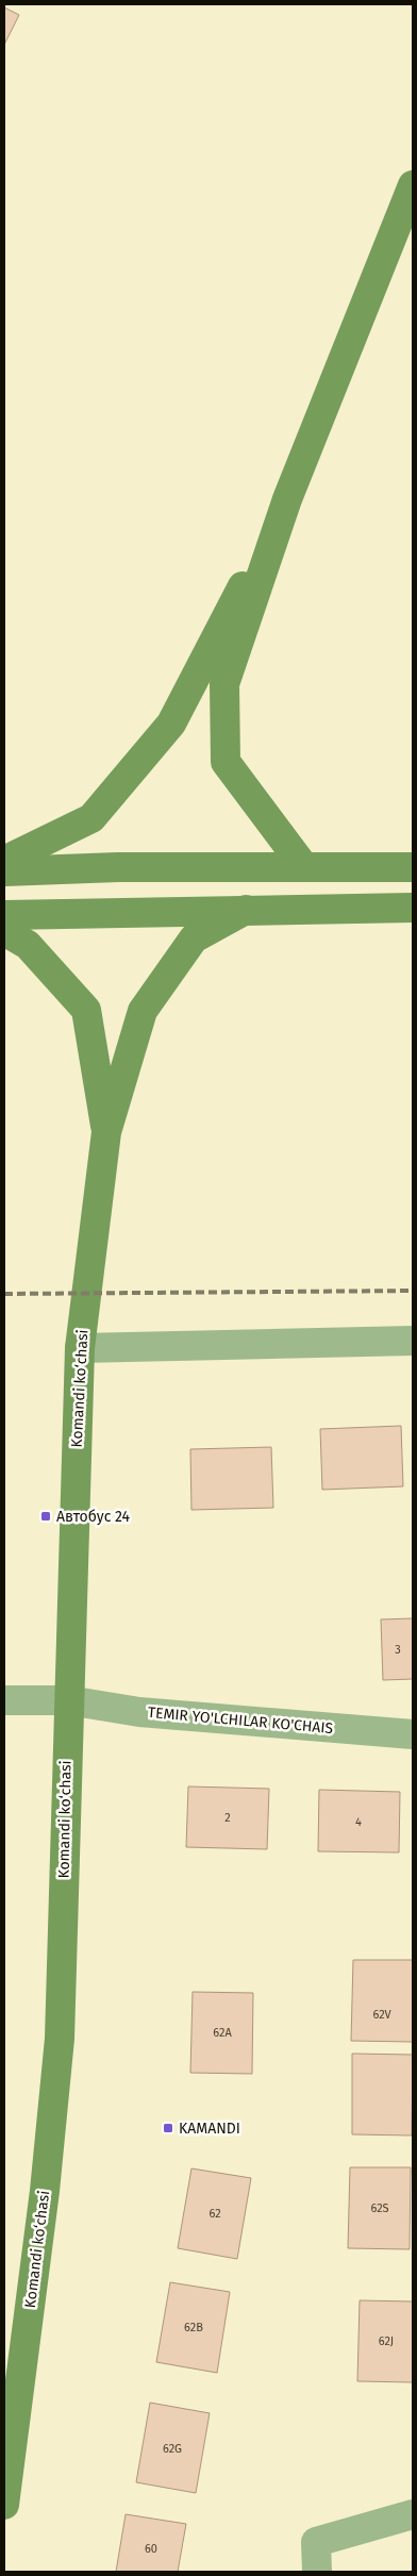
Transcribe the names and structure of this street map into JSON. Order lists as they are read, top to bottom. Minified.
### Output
{"streets":{"main road":["Komandi ko‘chasi"],"street":["TEMIR YO'LCHILAR KO'CHAIS"]},"crossings":[["Komandi ko‘chasi","TEMIR YO'LCHILAR KO'CHAIS"]],"places":{"transit":["Автобус 24","KAMANDI"]},"house_numbers":["3","2","4","62V","62A","62S","62","62B","62J","62G","60"]}
